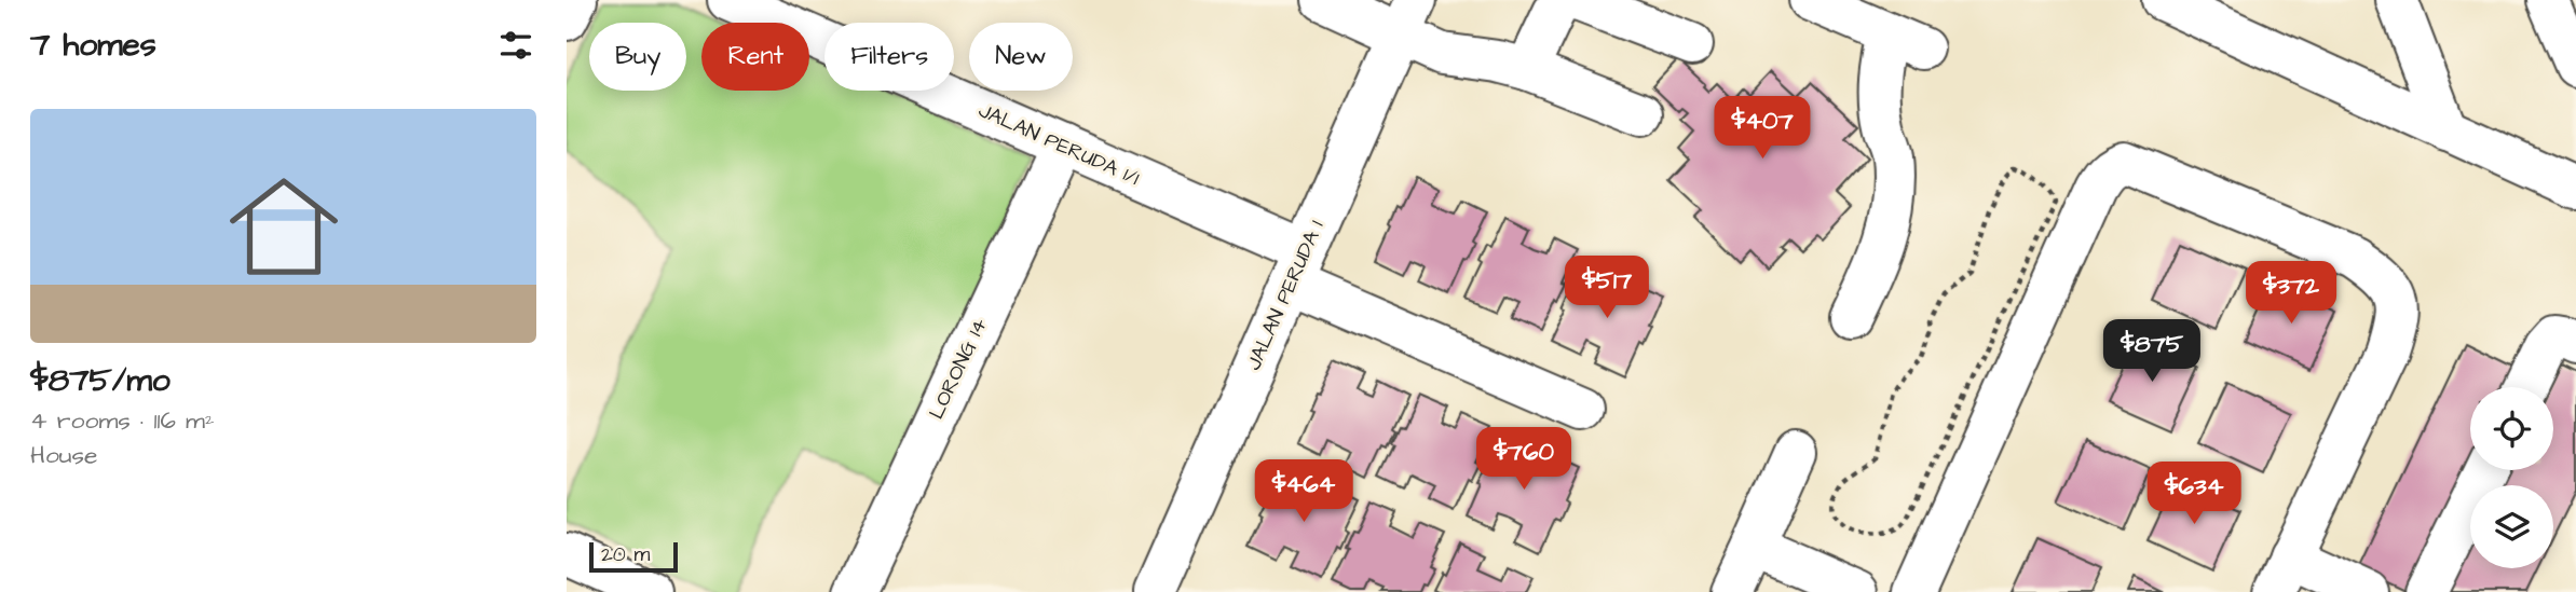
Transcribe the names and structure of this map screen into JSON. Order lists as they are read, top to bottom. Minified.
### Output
{"streets":{"street":["JALAN PERUDA 1/1","JALAN PERUDA 1","LORONG 14"]},"crossings":[["JALAN PERUDA 1/1","JALAN PERUDA 1"],["JALAN PERUDA 1/1","LORONG 14"]],"scale_bar":"20 m","page":{"heading":"7 homes","chip":["Buy","Rent","Filters","New"],"list":[{"name":"$875/mo","note":"4 rooms · 116 m² · House"}],"price":["$407","$517","$372","$875","$760","$464","$634"],"scale":"20 m"}}
